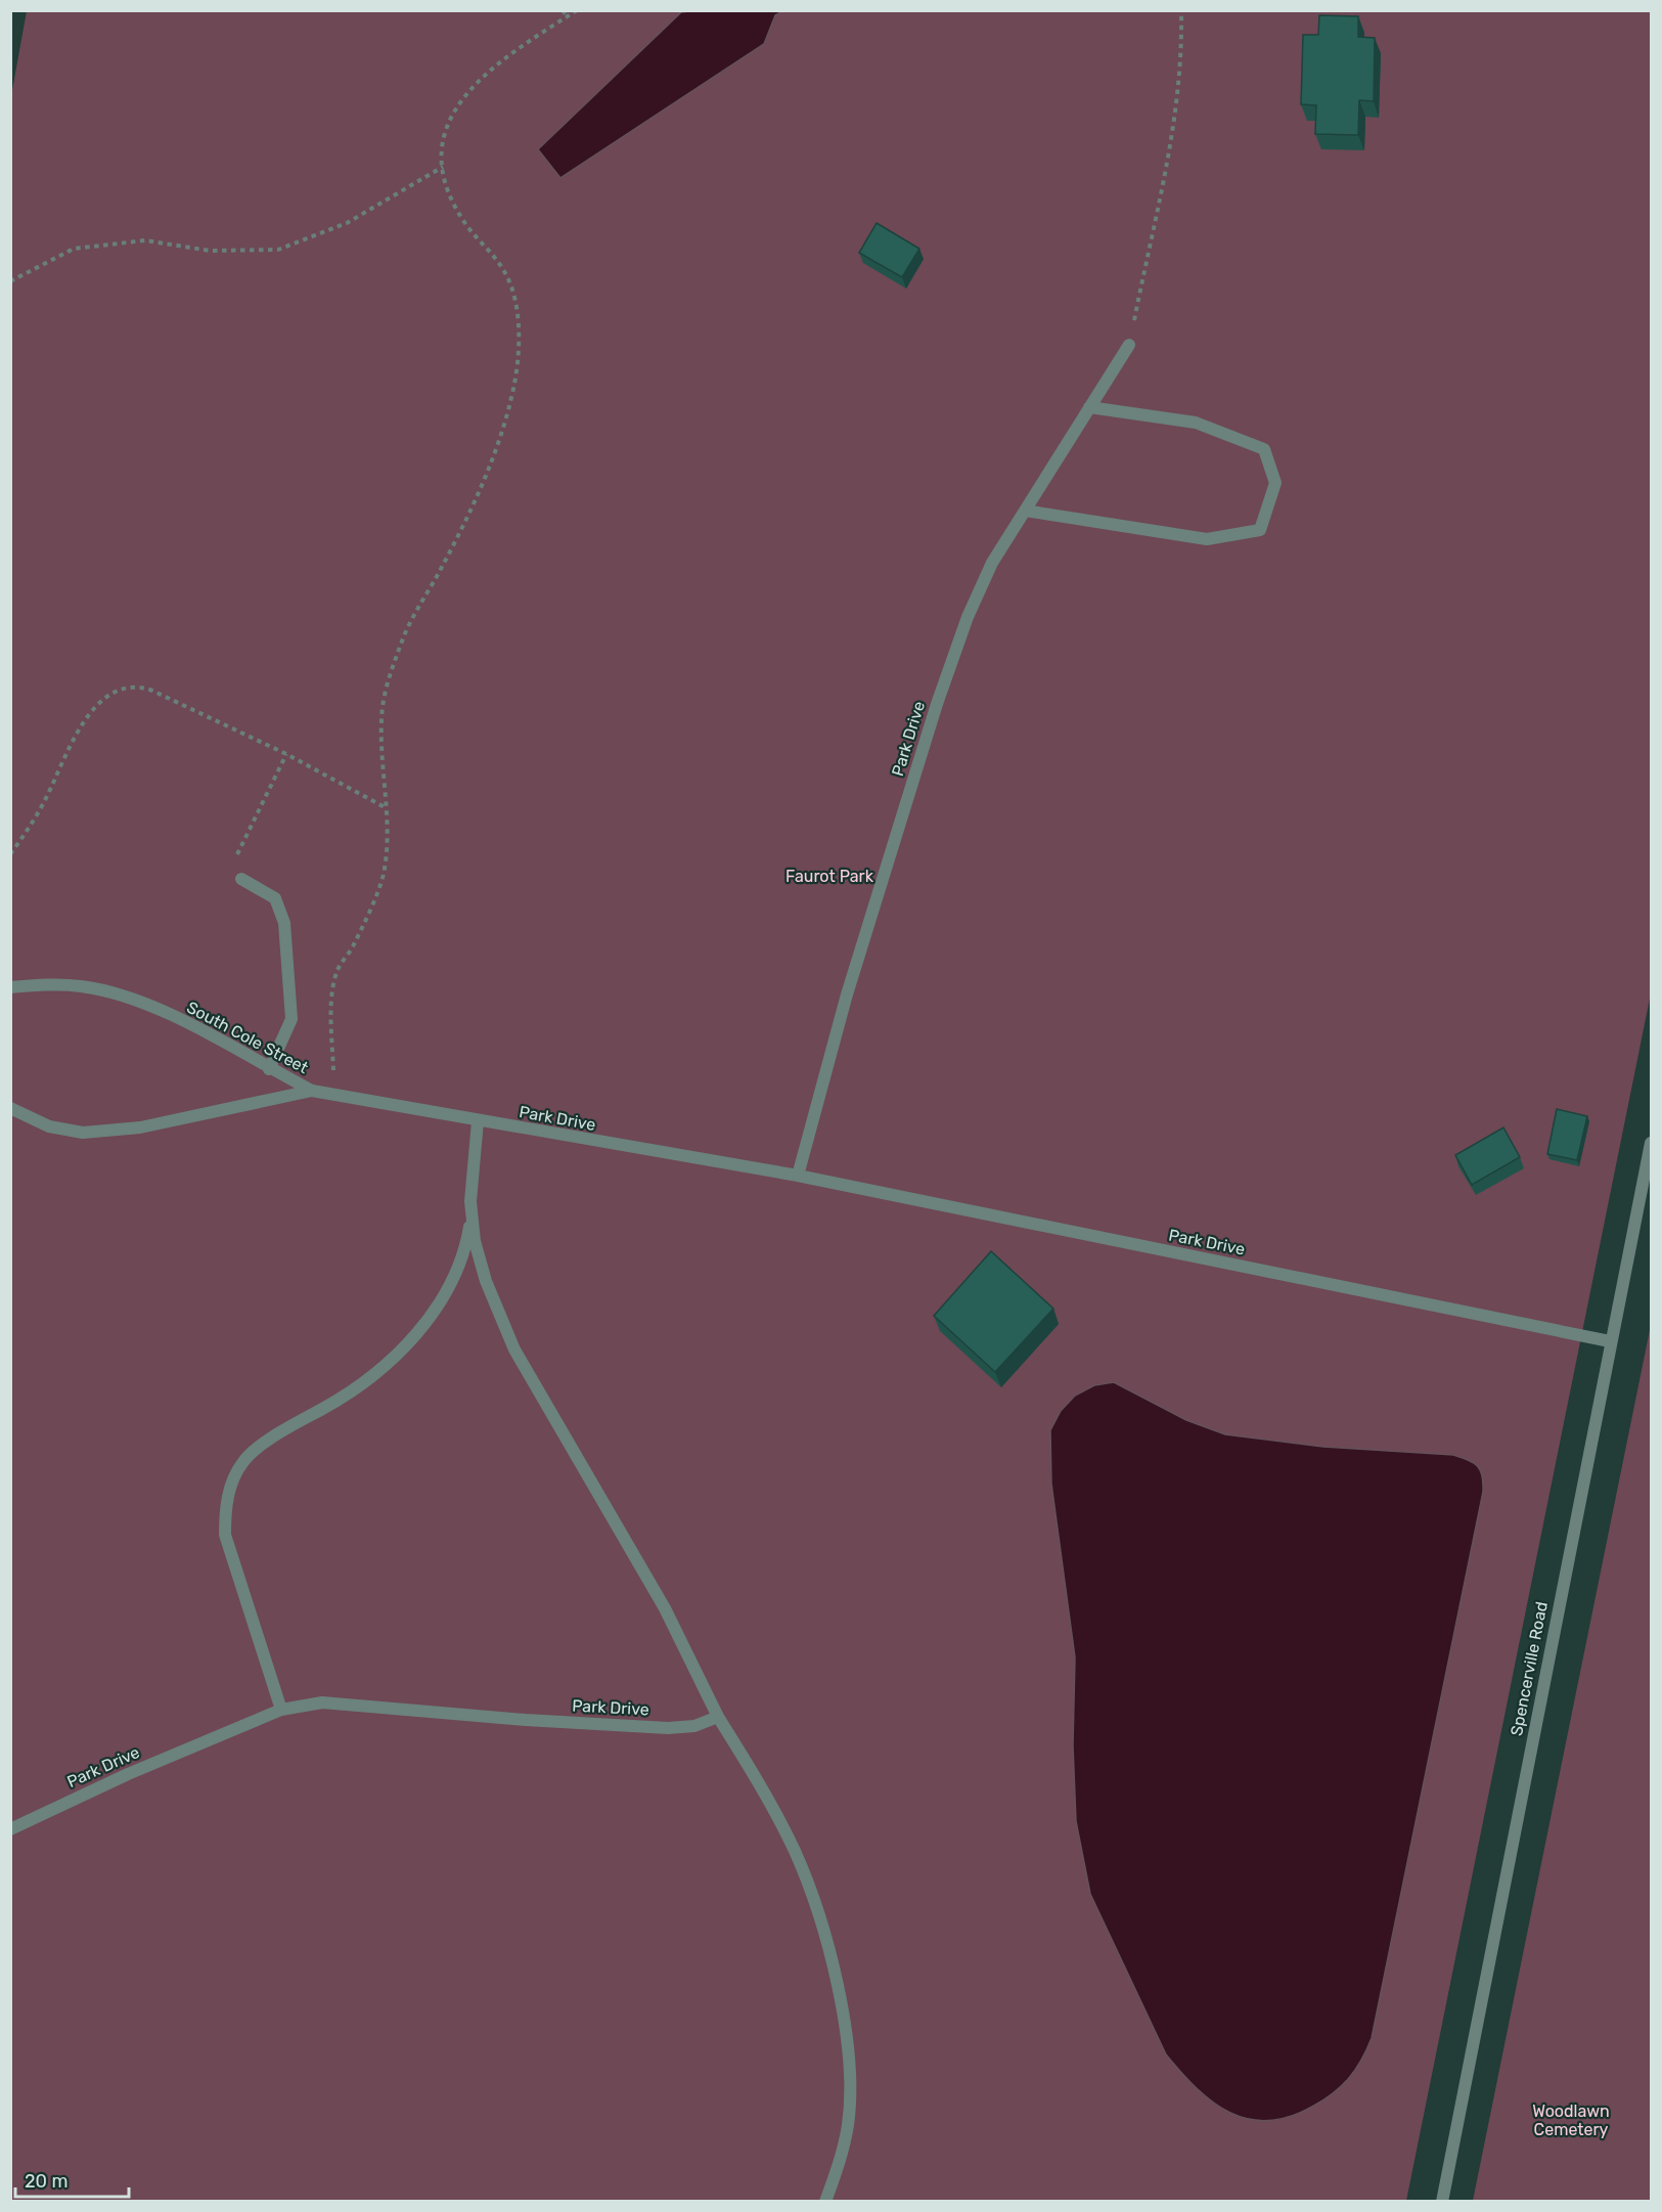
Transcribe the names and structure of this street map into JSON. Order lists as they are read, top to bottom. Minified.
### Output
{"streets":{"street":["Park Drive","South Cole Street","Spencerville Road"]},"crossings":[["Park Drive","South Cole Street"],["Park Drive","Spencerville Road"]],"parks":["Faurot Park","Woodlawn Cemetery"],"scale_bar":"20 m"}
